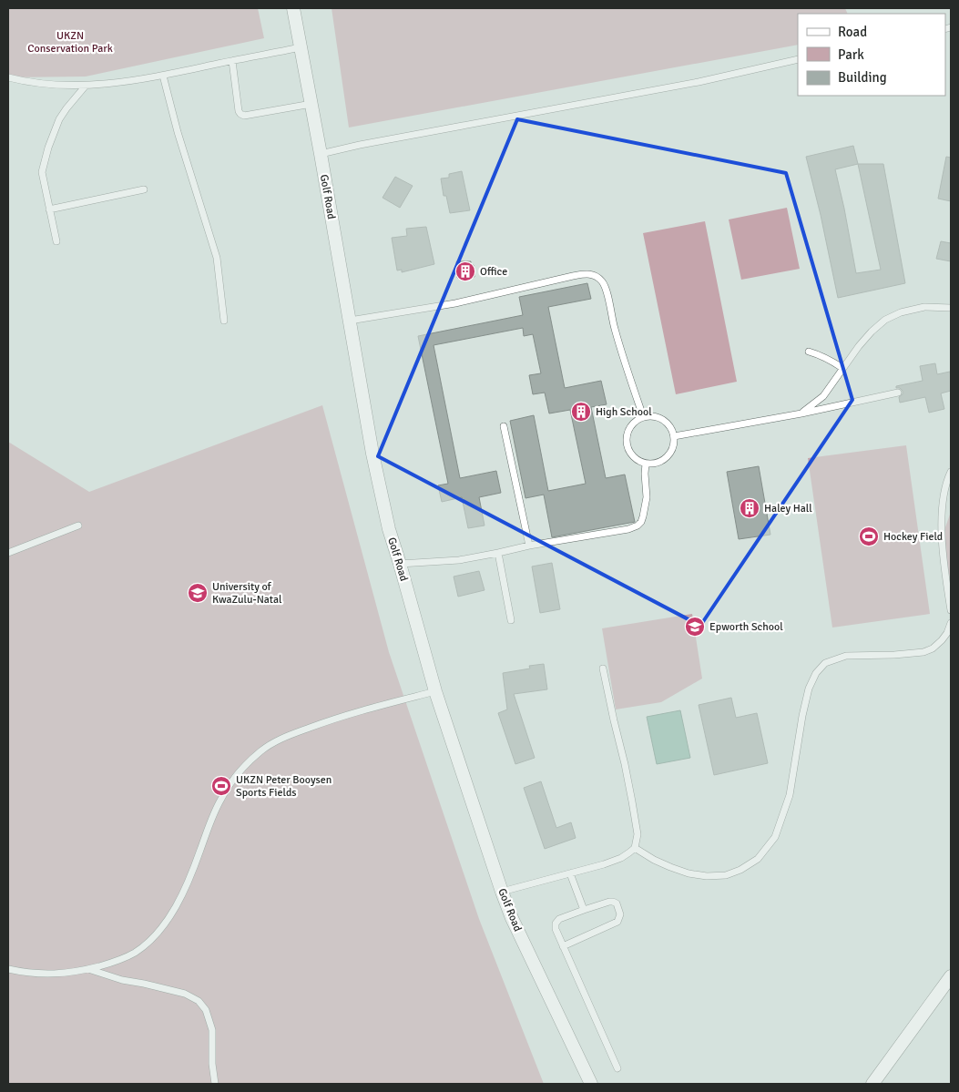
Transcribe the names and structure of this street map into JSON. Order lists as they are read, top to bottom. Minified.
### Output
{"streets":{"street":["Golf Road"]},"parks":["UKZN Conservation Park"],"places":{"building":["Office","High School","Haley Hall"],"sports":["Hockey Field","UKZN Peter Booysen Sports Fields"],"school or university":["University of KwaZulu-Natal","Epworth School"]},"legend":["Road","Park","Building"]}
